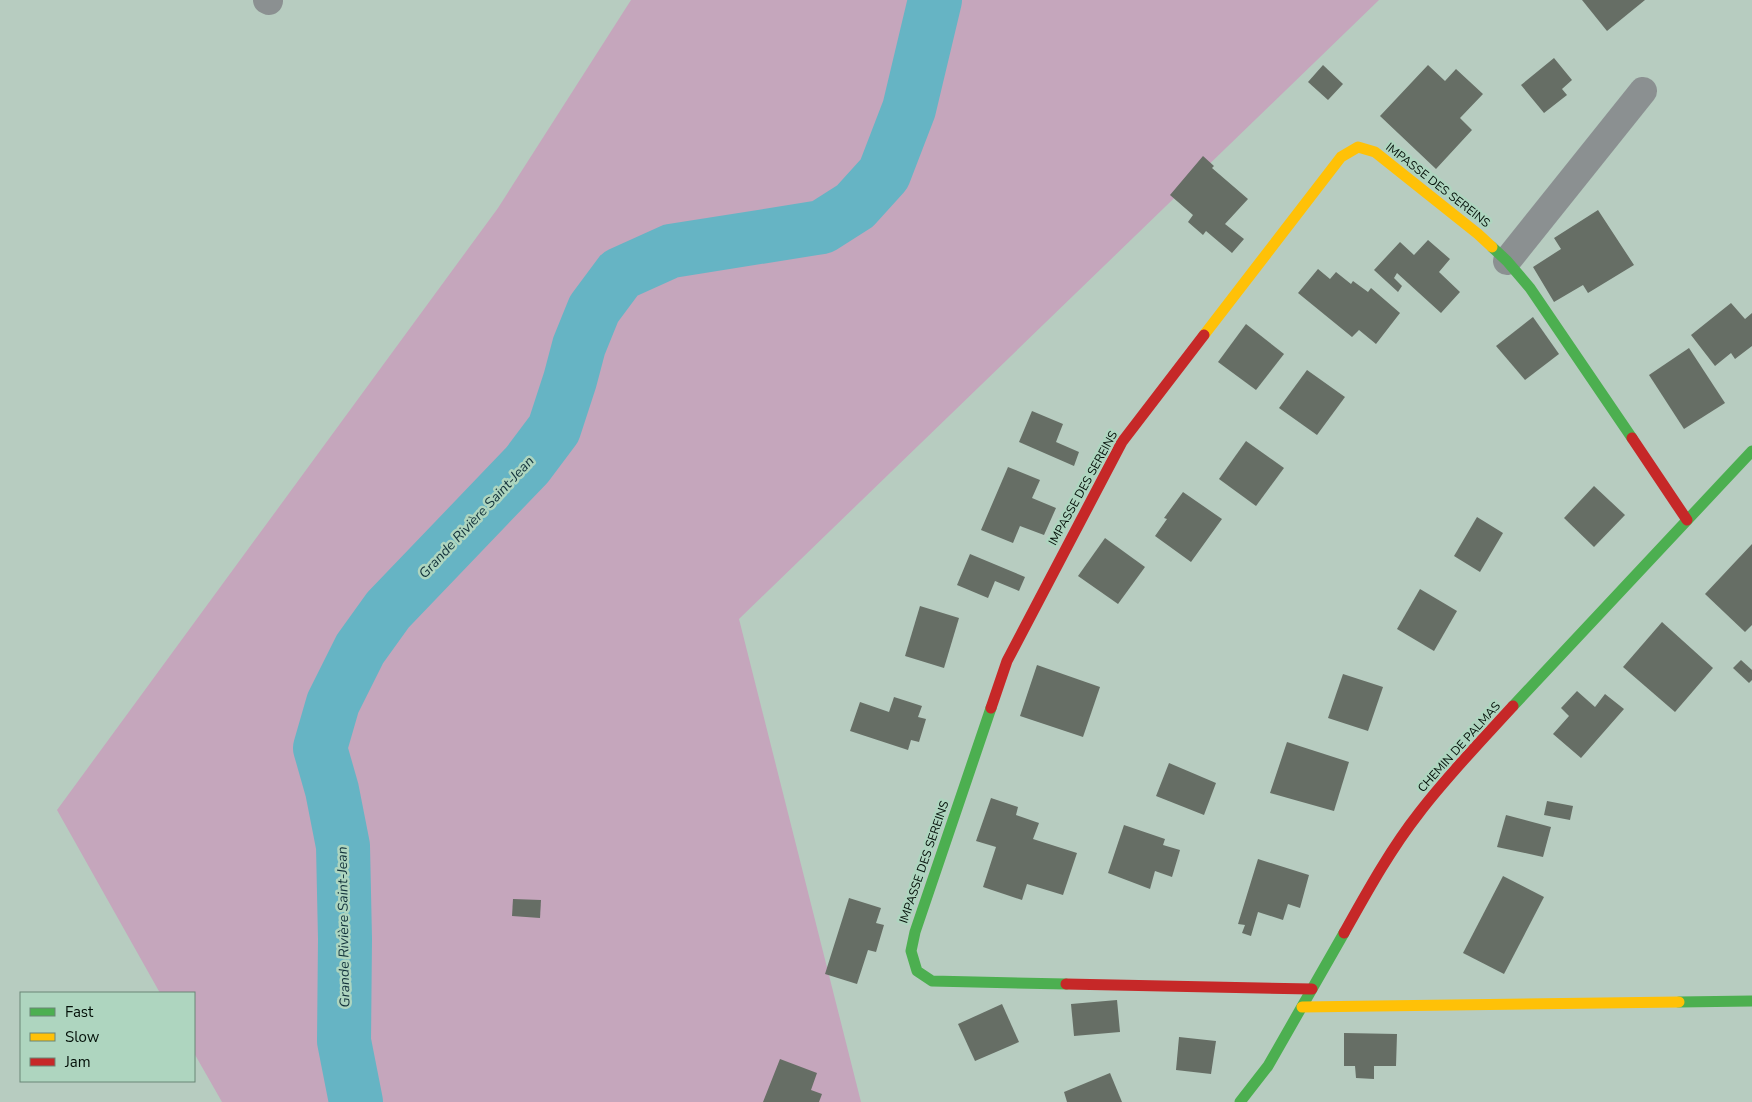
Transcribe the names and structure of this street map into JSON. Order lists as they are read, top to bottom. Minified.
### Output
{"streets":{"street":["IMPASSE DES SEREINS","CHEMIN DE PALMAS"]},"crossings":[["IMPASSE DES SEREINS","CHEMIN DE PALMAS"]],"water":["Grande Rivière Saint-Jean"],"legend":["Fast","Slow","Jam"]}
